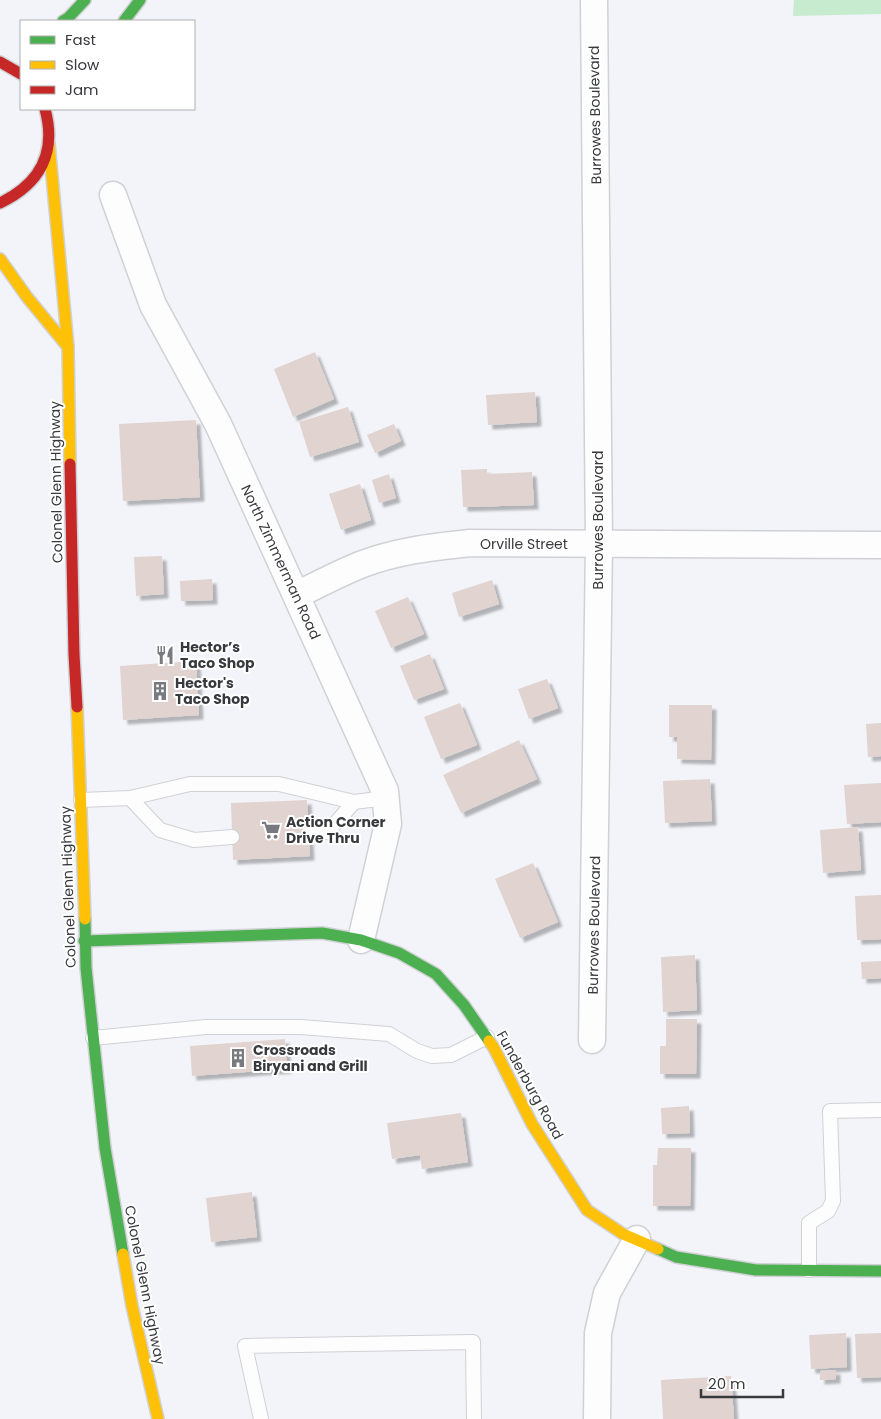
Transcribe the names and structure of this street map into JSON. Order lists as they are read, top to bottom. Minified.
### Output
{"streets":{"street":["Burrowes Boulevard","Colonel Glenn Highway","Orville Street","North Zimmerman Road","Funderburg Road"]},"crossings":[["Burrowes Boulevard","Orville Street"],["Colonel Glenn Highway","Funderburg Road"],["Orville Street","North Zimmerman Road"],["North Zimmerman Road","Funderburg Road"]],"places":{"restaurant":["Hector’s Taco Shop"],"building":["Hector's Taco Shop","Crossroads Biryani and Grill"],"supermarket":["Action Corner Drive Thru"]},"legend":["Fast","Slow","Jam"],"scale_bar":"20 m"}
